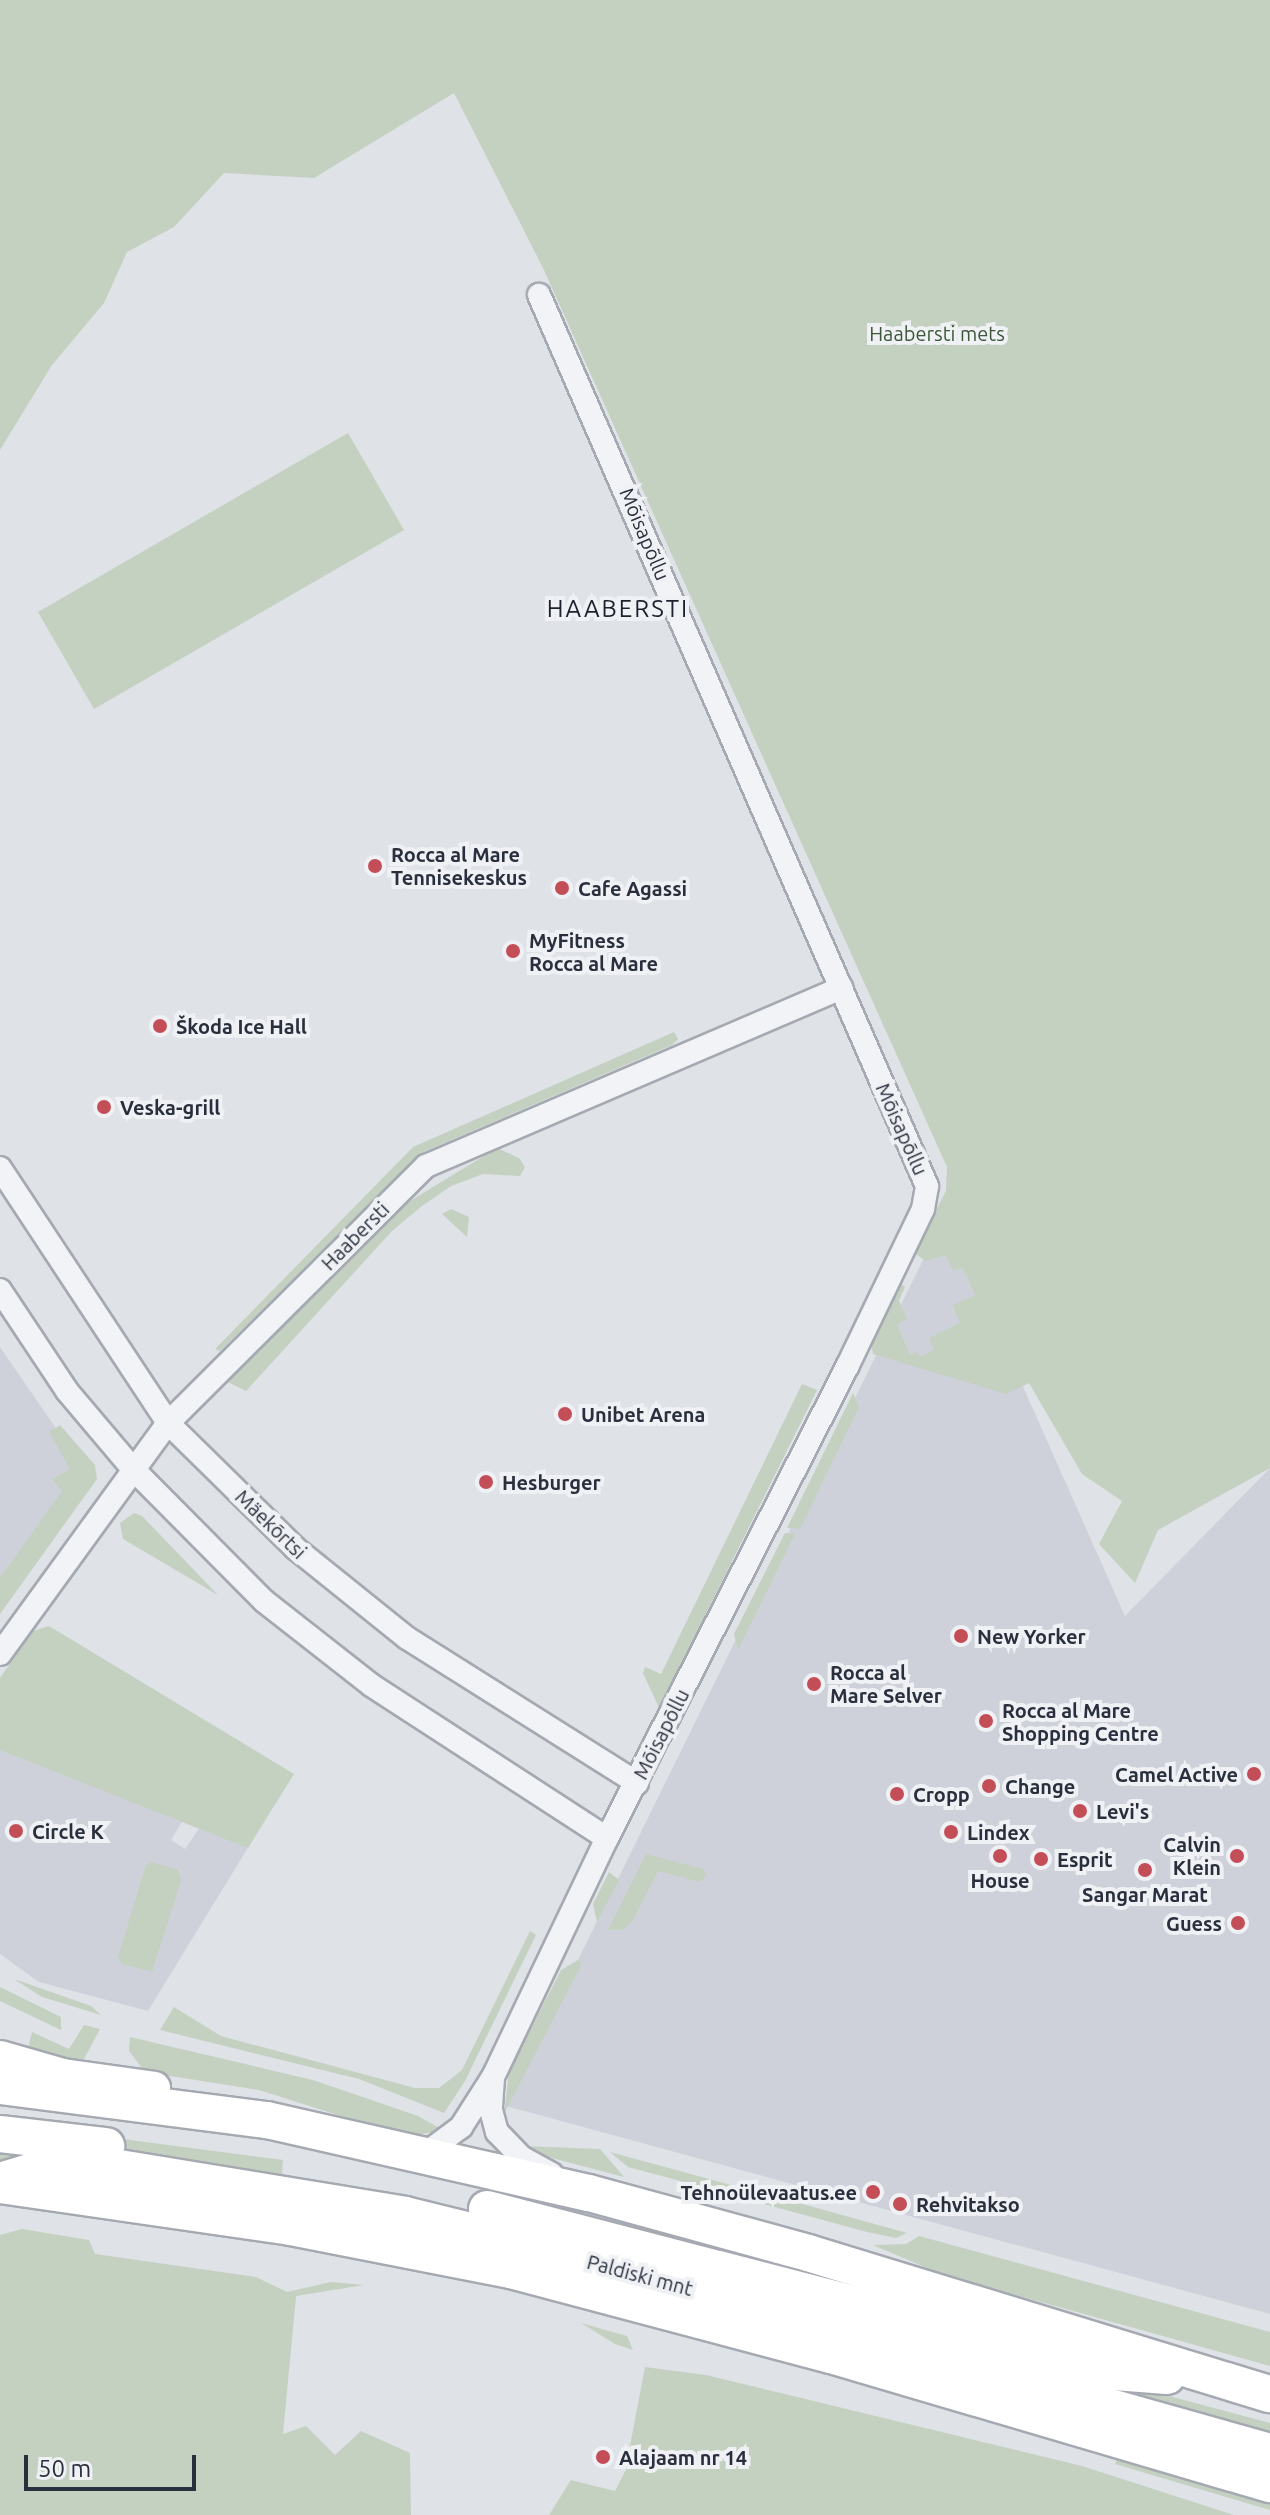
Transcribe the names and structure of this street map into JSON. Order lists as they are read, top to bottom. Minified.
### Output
{"streets":{"main road":["Paldiski mnt"],"street":["Mõisapõllu","Haabersti","Mäekõrtsi"]},"crossings":[["Mõisapõllu","Haabersti"],["Mõisapõllu","Mäekõrtsi"],["Mõisapõllu","Paldiski mnt"],["Haabersti","Mäekõrtsi"]],"districts":["HAABERSTI"],"parks":["Haabersti mets"],"places":["Rocca al Mare Tennisekeskus","Cafe Agassi","MyFitness Rocca al Mare","Škoda Ice Hall","Veska-grill","Unibet Arena","Hesburger","New Yorker","Rocca al Mare Selver","Rocca al Mare Shopping Centre","Camel Active","Change","Cropp","Levi's","Circle K","Lindex","House","Calvin Klein","Esprit","Sangar Marat","Guess","Tehnoülevaatus.ee","Rehvitakso","Alajaam nr 14"],"scale_bar":"50 m"}
